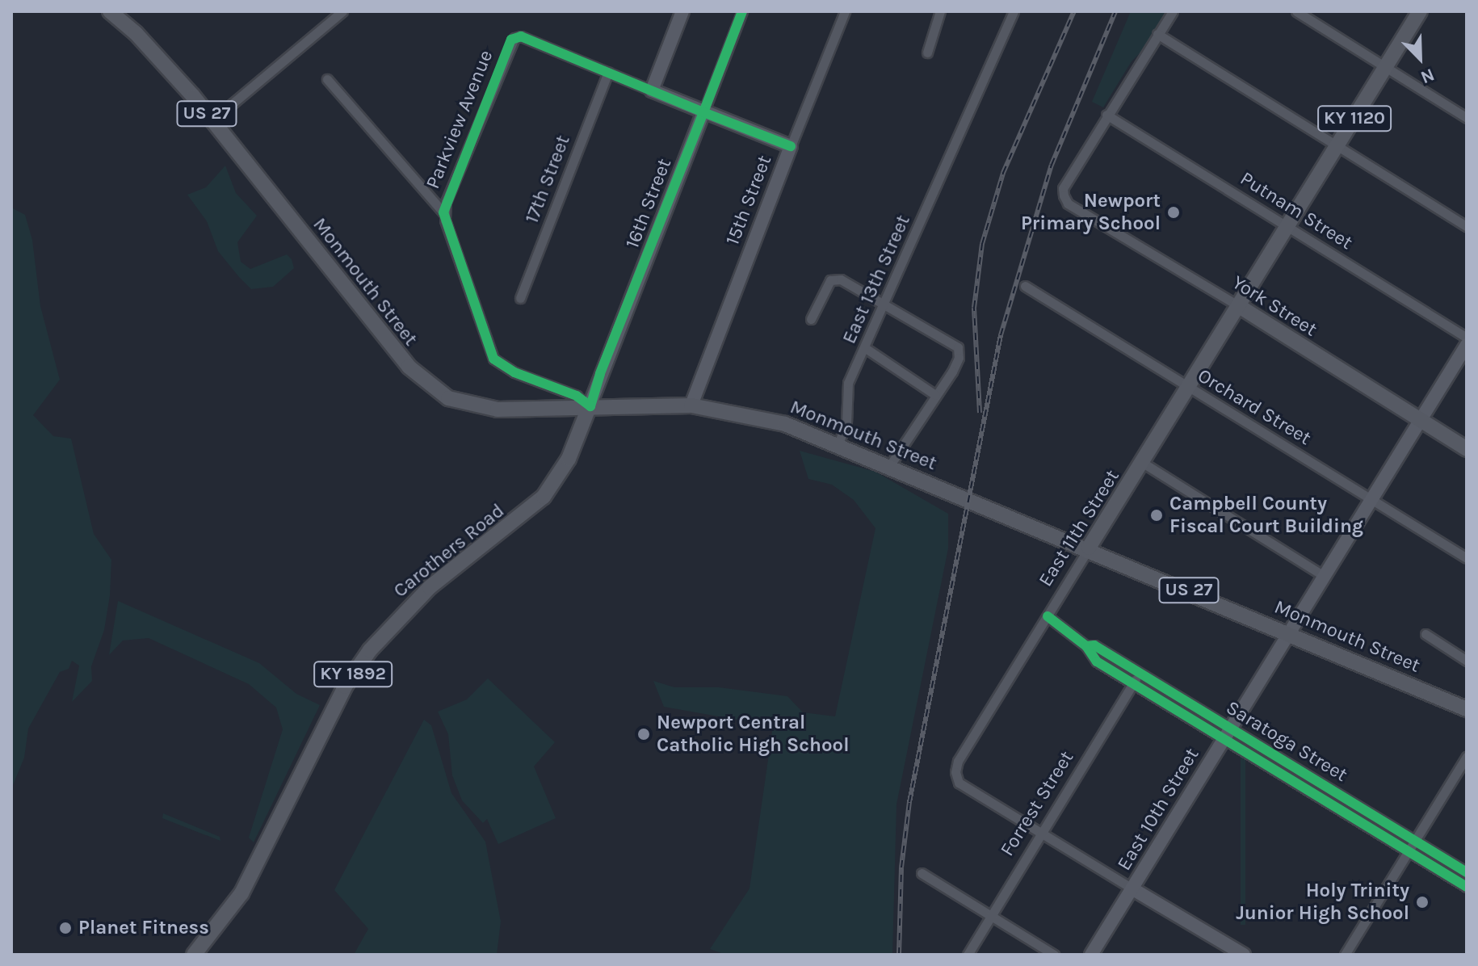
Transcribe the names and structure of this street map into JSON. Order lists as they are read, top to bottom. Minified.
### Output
{"streets":{"main road":["US 27","KY 1120","Monmouth Street","York Street","East 11th Street","Carothers Road","KY 1892"],"street":["Parkview Avenue","17th Street","15th Street","16th Street","Putnam Street","East 13th Street","Orchard Street","Saratoga Street","Forrest Street","East 10th Street"]},"crossings":[["KY 1120","Putnam Street"],["KY 1120","York Street"],["KY 1120","East 11th Street"],["Parkview Avenue","17th Street"],["Parkview Avenue","15th Street"],["Parkview Avenue","16th Street"],["Parkview Avenue","Monmouth Street"],["Parkview Avenue","Carothers Road"],["15th Street","Monmouth Street"],["16th Street","Monmouth Street"],["16th Street","Carothers Road"],["Putnam Street","York Street"],["East 13th Street","Monmouth Street"],["Monmouth Street","East 11th Street"],["Monmouth Street","Carothers Road"],["Monmouth Street","East 10th Street"],["York Street","East 11th Street"],["York Street","East 10th Street"],["Orchard Street","East 11th Street"],["Orchard Street","East 10th Street"],["East 11th Street","Saratoga Street"],["East 11th Street","Forrest Street"],["Saratoga Street","Forrest Street"],["Saratoga Street","East 10th Street"]],"places":["Newport Primary School","Campbell County Fiscal Court Building","Newport Central Catholic High School","Holy Trinity Junior High School","Planet Fitness"],"north":"bottom right"}
